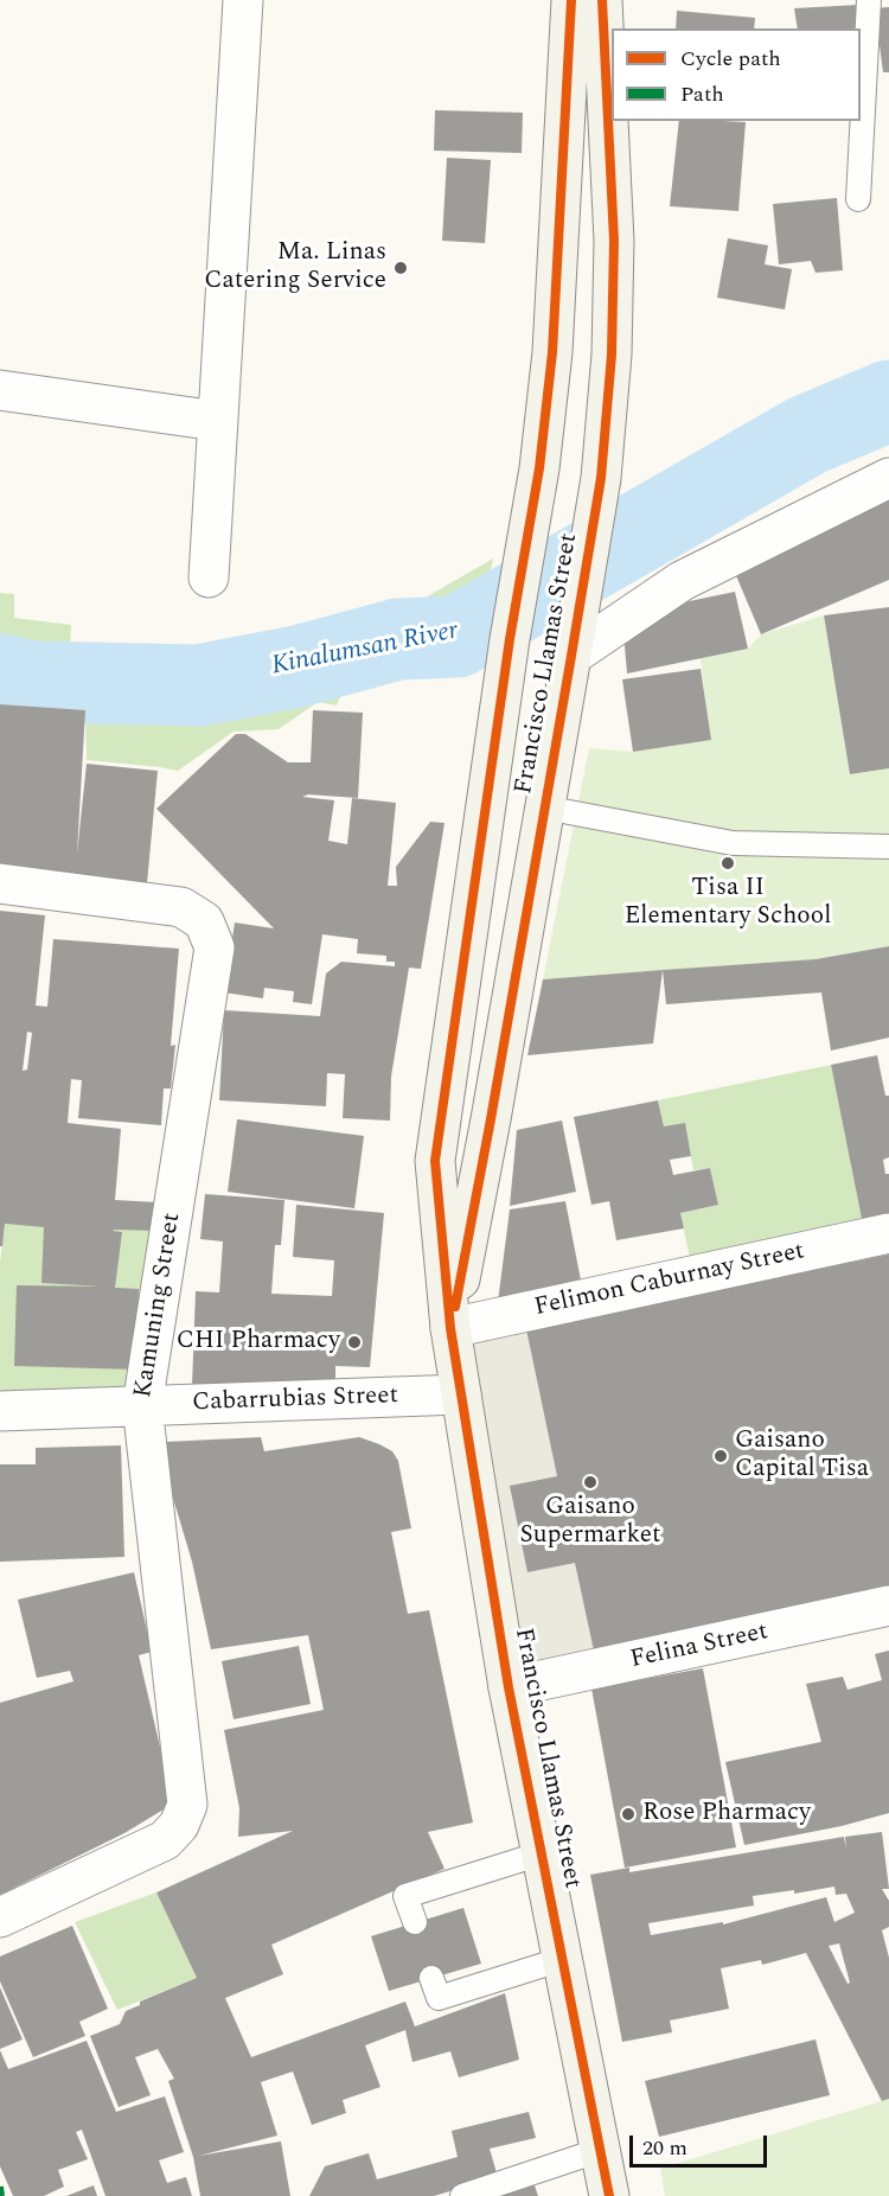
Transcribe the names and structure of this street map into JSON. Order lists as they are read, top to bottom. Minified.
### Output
{"streets":{"main road":["Francisco Llamas Street"],"street":["Felimon Caburnay Street","Kamuning Street","Cabarrubias Street","Felina Street"]},"crossings":[["Francisco Llamas Street","Felimon Caburnay Street"],["Francisco Llamas Street","Cabarrubias Street"],["Francisco Llamas Street","Felina Street"],["Kamuning Street","Cabarrubias Street"]],"water":["Kinalumsan River"],"places":["Ma. Linas Catering Service","Tisa II Elementary School","CHI Pharmacy","Gaisano Capital Tisa","Gaisano Supermarket","Rose Pharmacy"],"legend":["Cycle path","Path"],"scale_bar":"20 m"}
